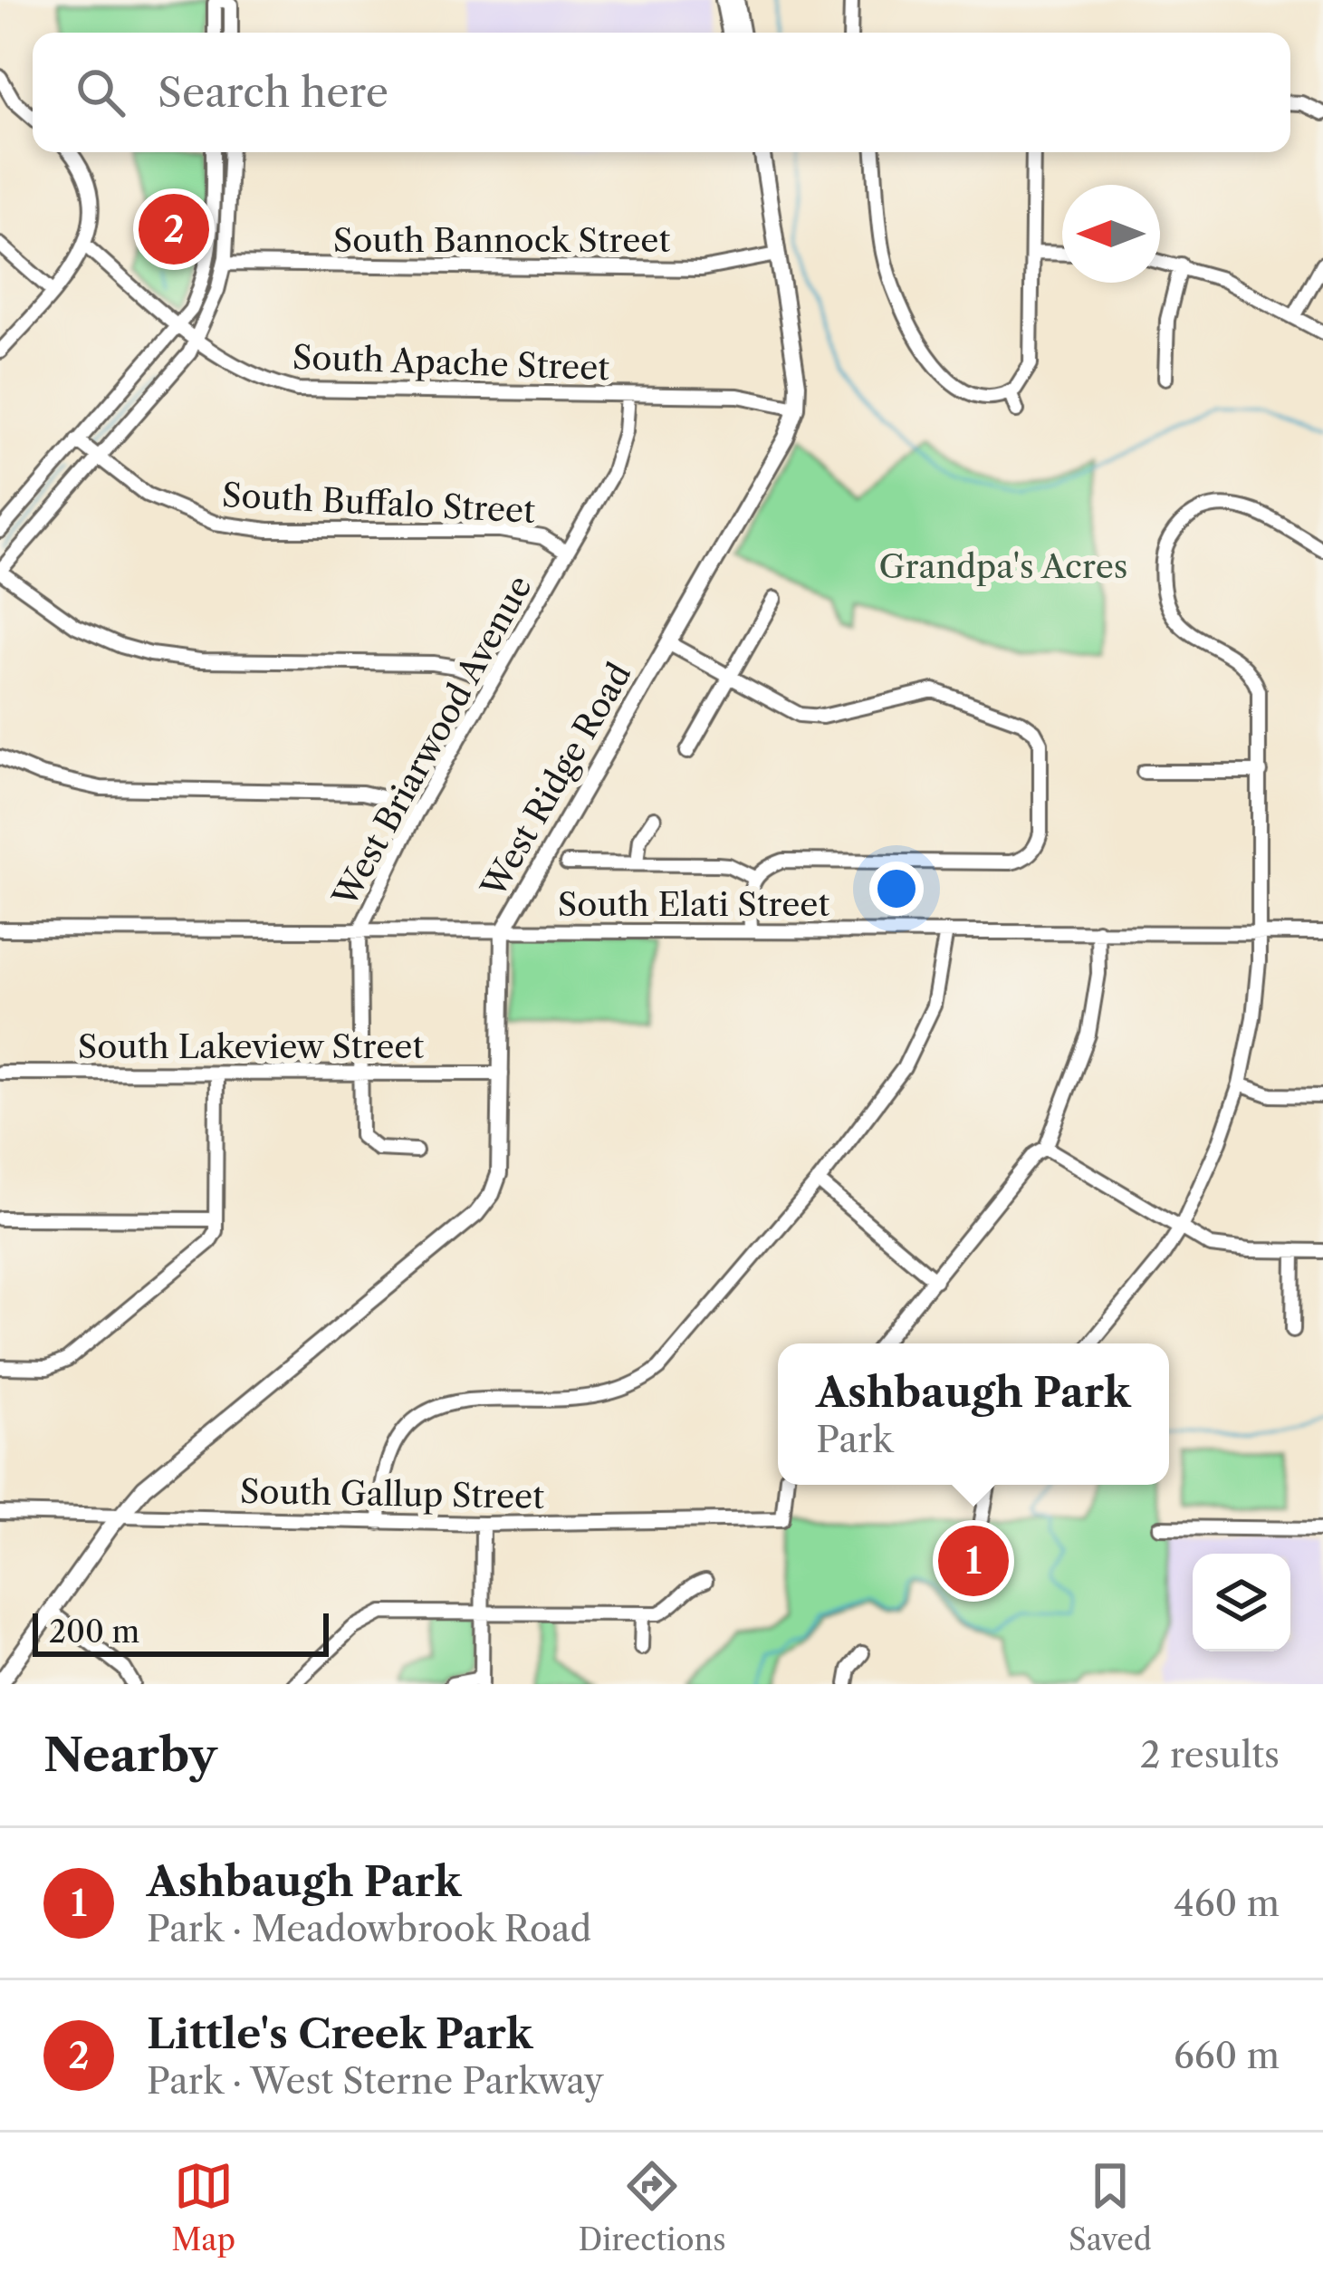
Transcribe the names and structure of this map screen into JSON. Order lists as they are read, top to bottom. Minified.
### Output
{"streets":{"street":["South Bannock Street","South Apache Street","South Buffalo Street","West Briarwood Avenue","West Ridge Road","South Elati Street","South Lakeview Street","South Gallup Street"]},"crossings":[["South Bannock Street","West Ridge Road"],["South Apache Street","West Briarwood Avenue"],["South Apache Street","West Ridge Road"],["South Buffalo Street","West Briarwood Avenue"],["West Briarwood Avenue","South Elati Street"],["West Briarwood Avenue","South Lakeview Street"],["West Ridge Road","South Elati Street"],["West Ridge Road","South Lakeview Street"],["West Ridge Road","South Gallup Street"]],"parks":["Grandpa's Acres"],"scale_bar":"200 m","north":"left","page":{"search":"Search here","pins":["2","1"],"popup":["Ashbaugh Park","Park"],"scale":"200 m","heading":["Nearby","2 results"],"list":[{"mark":"1","name":"Ashbaugh Park","note":"Park · Meadowbrook Road","value":"460 m"},{"mark":"2","name":"Little's Creek Park","note":"Park · West Sterne Parkway","value":"660 m"}],"nav":["Map","Directions","Saved"]}}
